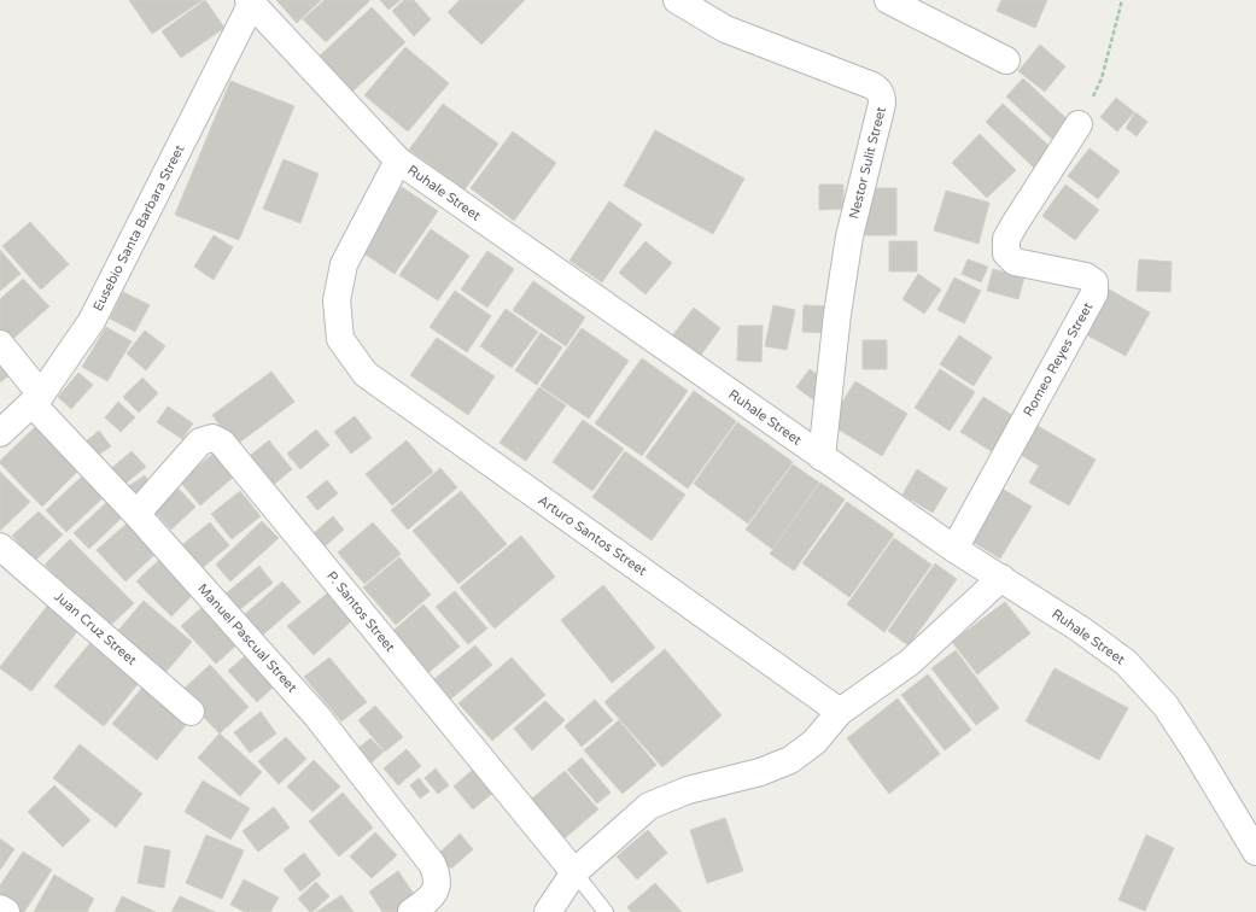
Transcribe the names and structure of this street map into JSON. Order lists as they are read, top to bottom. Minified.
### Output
{"streets":{"street":["Nestor Sulit Street","Ruhale Street","Eusebio Santa Barbara Street","Romeo Reyes Street","Arturo Santos Street","P. Santos Street","Juan Cruz Street","Manuel Pascual Street"]},"crossings":[["Nestor Sulit Street","Ruhale Street"],["Ruhale Street","Eusebio Santa Barbara Street"],["Ruhale Street","Romeo Reyes Street"],["Ruhale Street","Arturo Santos Street"],["Eusebio Santa Barbara Street","Manuel Pascual Street"],["P. Santos Street","Manuel Pascual Street"]]}
